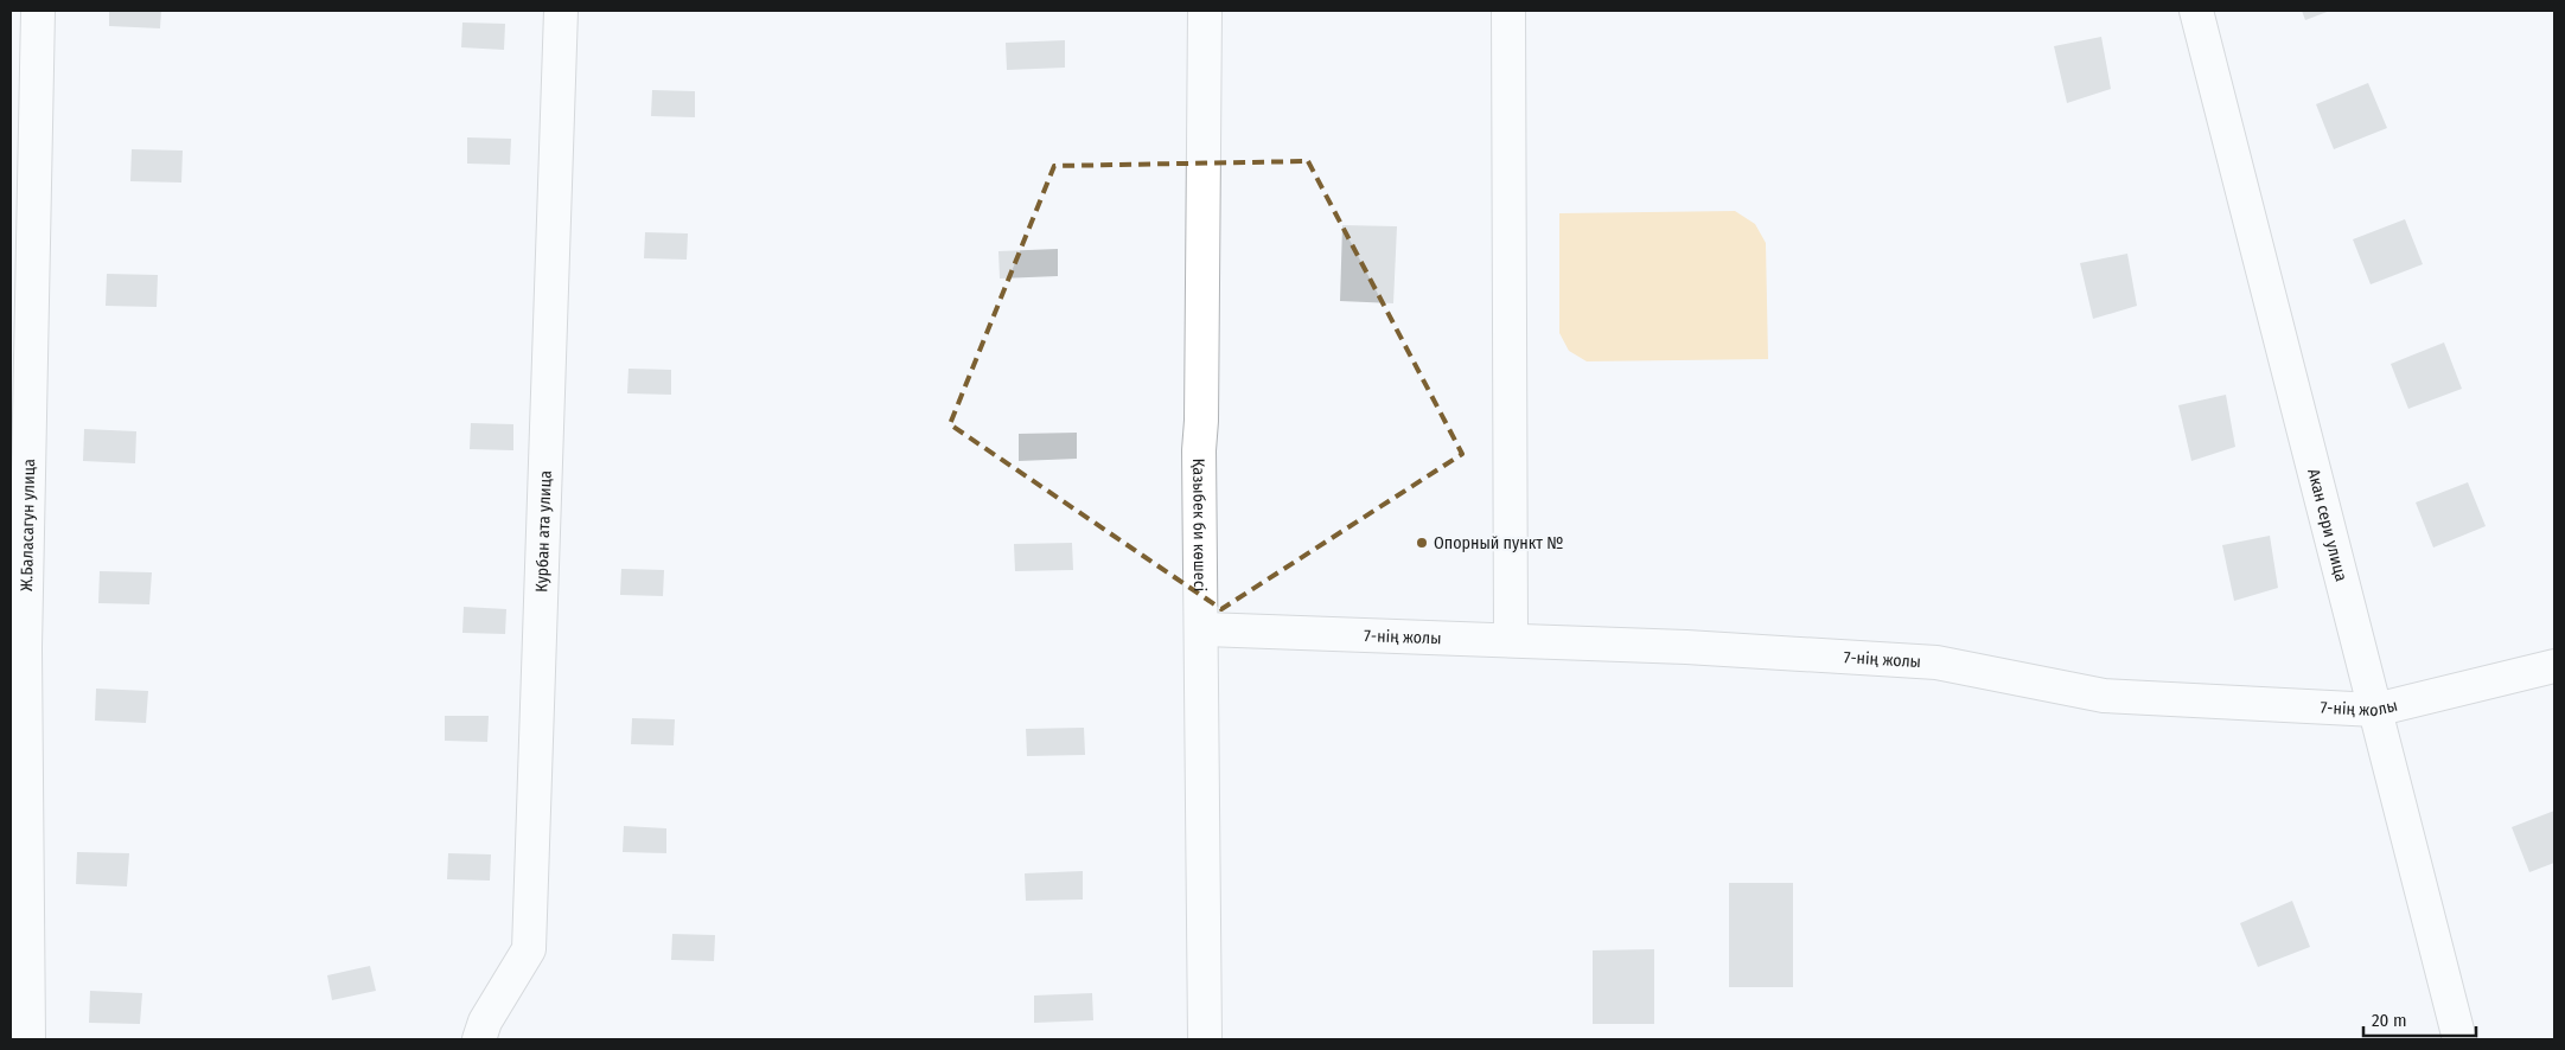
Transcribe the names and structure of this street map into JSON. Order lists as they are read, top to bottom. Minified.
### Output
{"streets":{"street":["Ж.Баласагун улица","Қазыбек би көшесі","Акан сери улица","Курбан ата улица","7-нің жолы"]},"crossings":[["Қазыбек би көшесі","7-нің жолы"],["Акан сери улица","7-нің жолы"]],"places":["Опорный пункт №"],"scale_bar":"20 m"}
